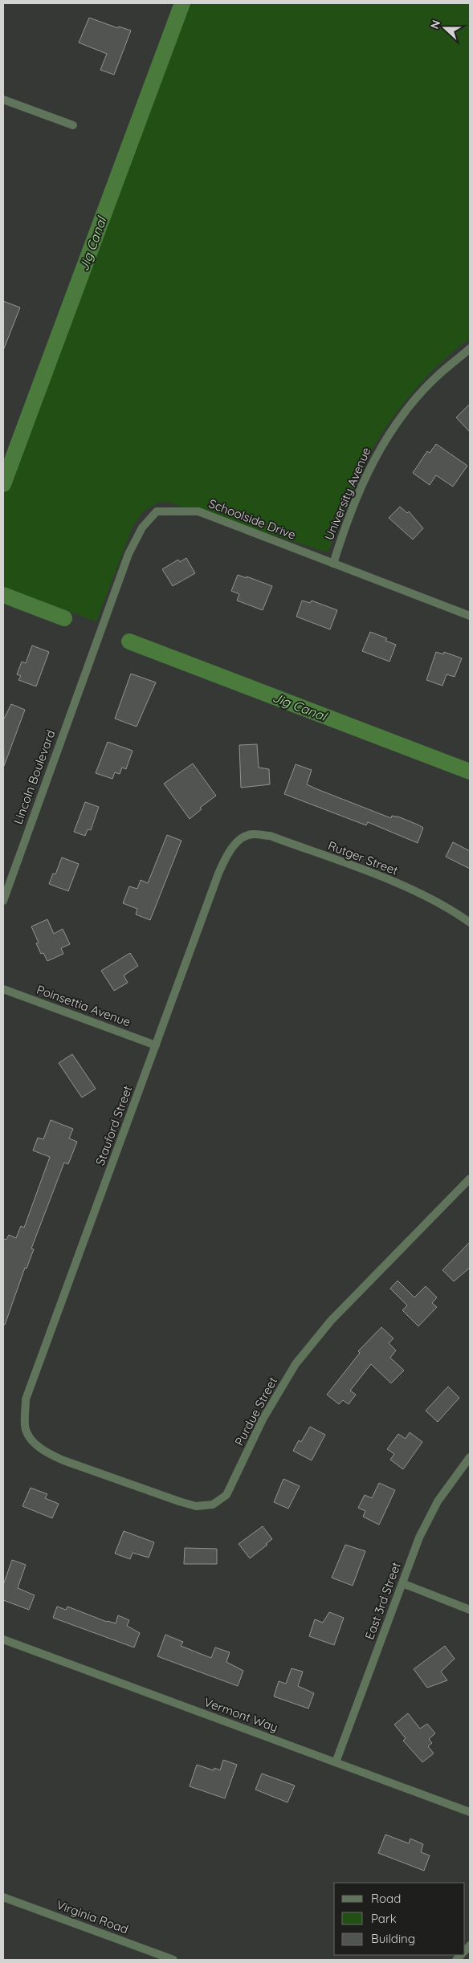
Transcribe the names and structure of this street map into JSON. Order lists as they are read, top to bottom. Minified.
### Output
{"streets":{"street":["University Avenue","Schoolside Drive","Lincoln Boulevard","Rutger Street","Poinsettia Avenue","Stauford Street","Purdue Street","East 3rd Street","Vermont Way","Virginia Road"]},"crossings":[["University Avenue","Schoolside Drive"],["Schoolside Drive","Lincoln Boulevard"],["Rutger Street","Stauford Street"],["Poinsettia Avenue","Stauford Street"],["Stauford Street","Purdue Street"],["East 3rd Street","Vermont Way"]],"water":["Jig Canal"],"legend":["Road","Park","Building"],"north":"left"}
